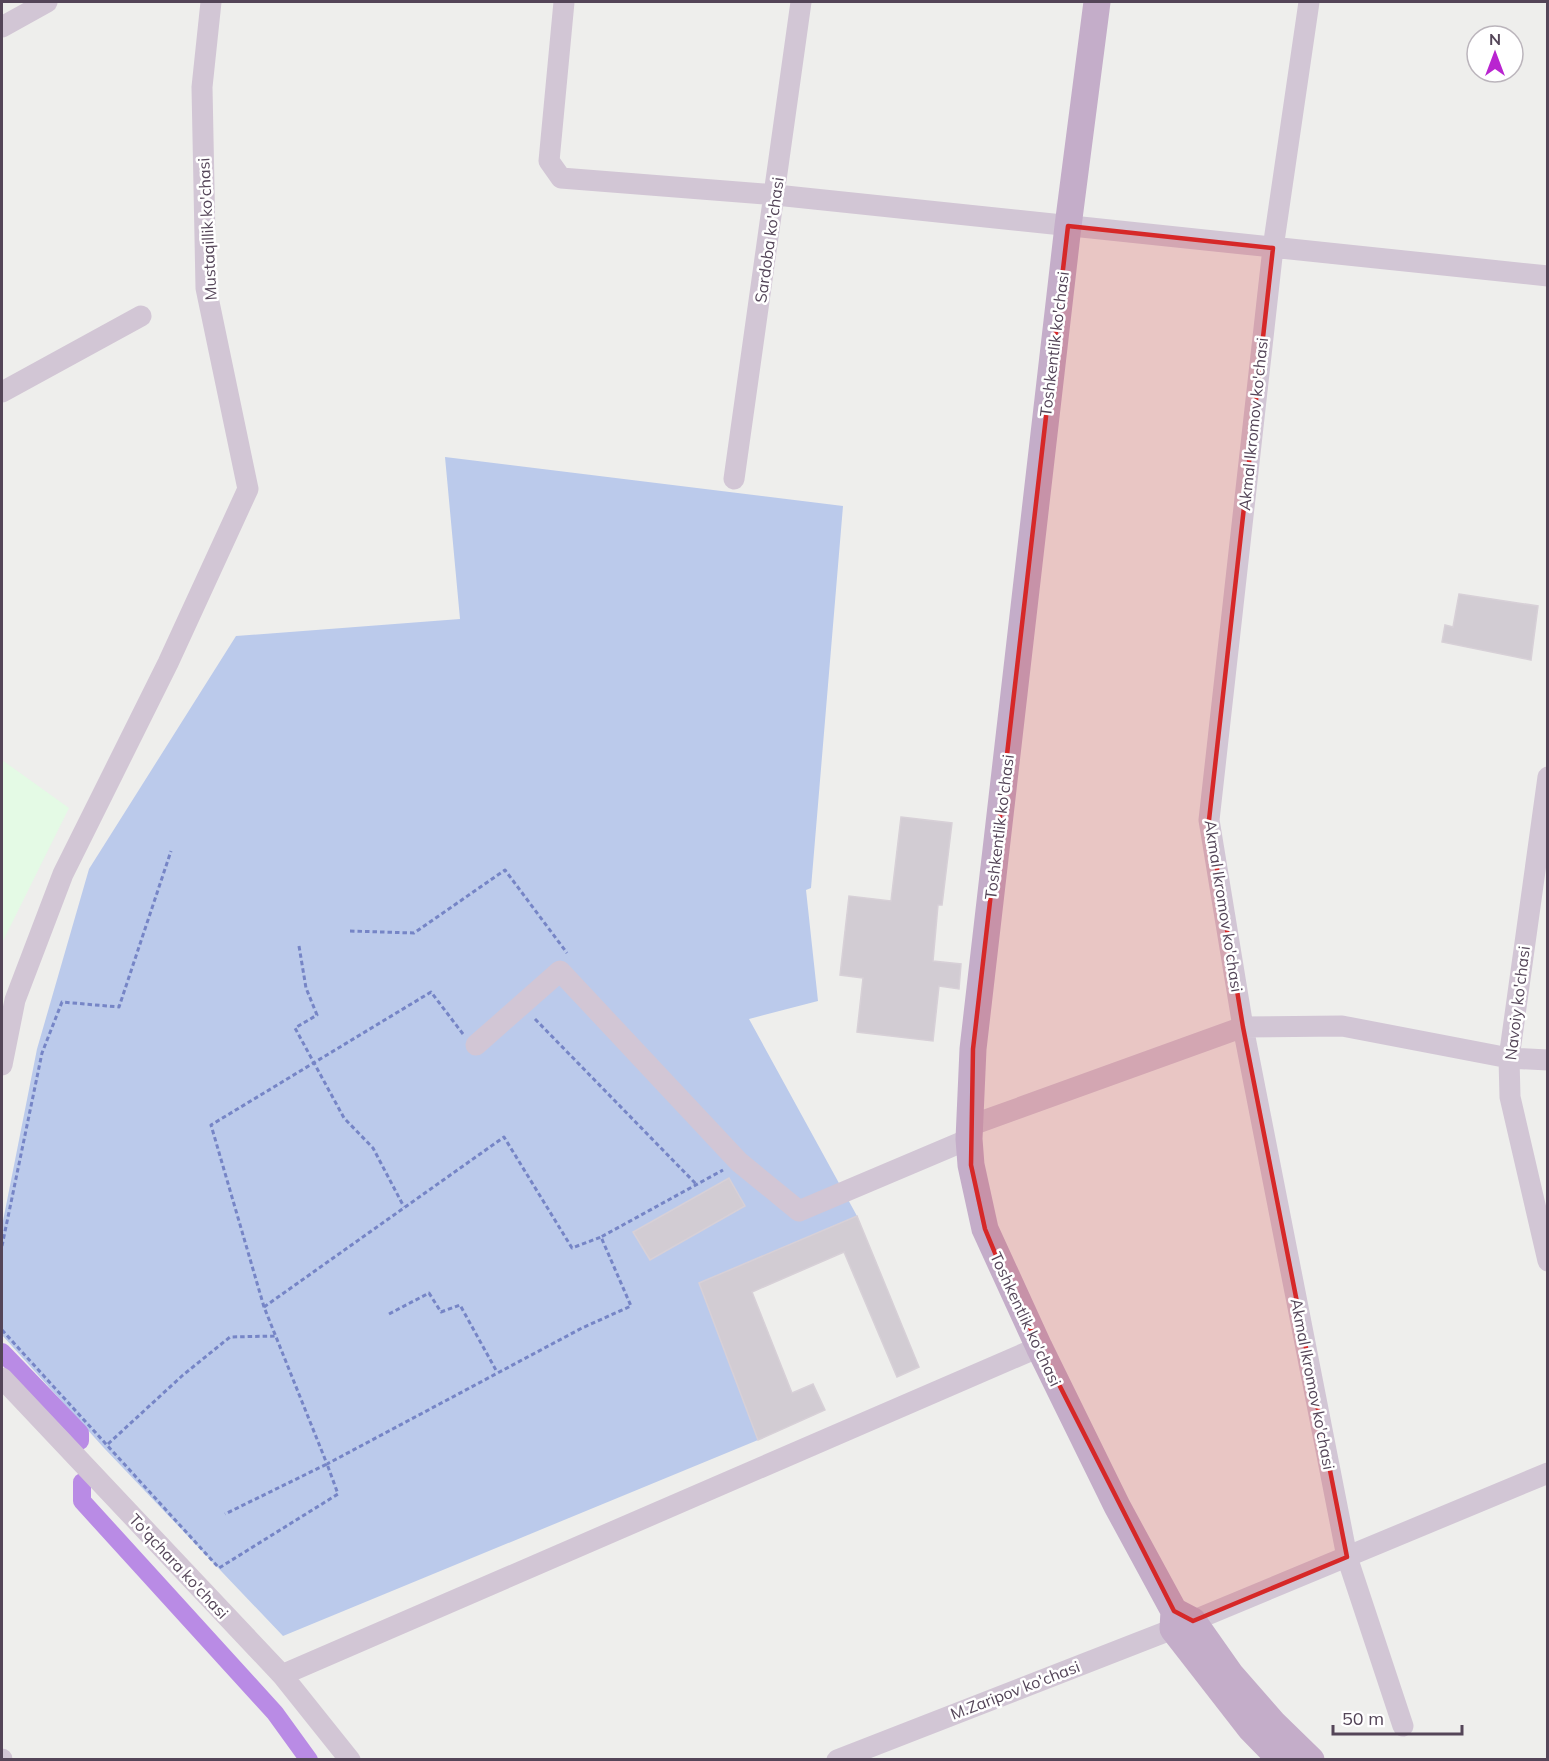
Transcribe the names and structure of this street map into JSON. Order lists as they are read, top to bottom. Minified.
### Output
{"streets":{"main road":["Toshkentlik ko'chasi"],"street":["Mustaqillik ko'chasi","Sardoba ko'chasi","Akmal Ikromov ko'chasi","Navoiy ko'chasi","To'qchara ko'chasi","M.Zaripov ko'chasi"]},"crossings":[["Toshkentlik ko'chasi","M.Zaripov ko'chasi"],["Akmal Ikromov ko'chasi","M.Zaripov ko'chasi"]],"scale_bar":"50 m","north":"top"}
